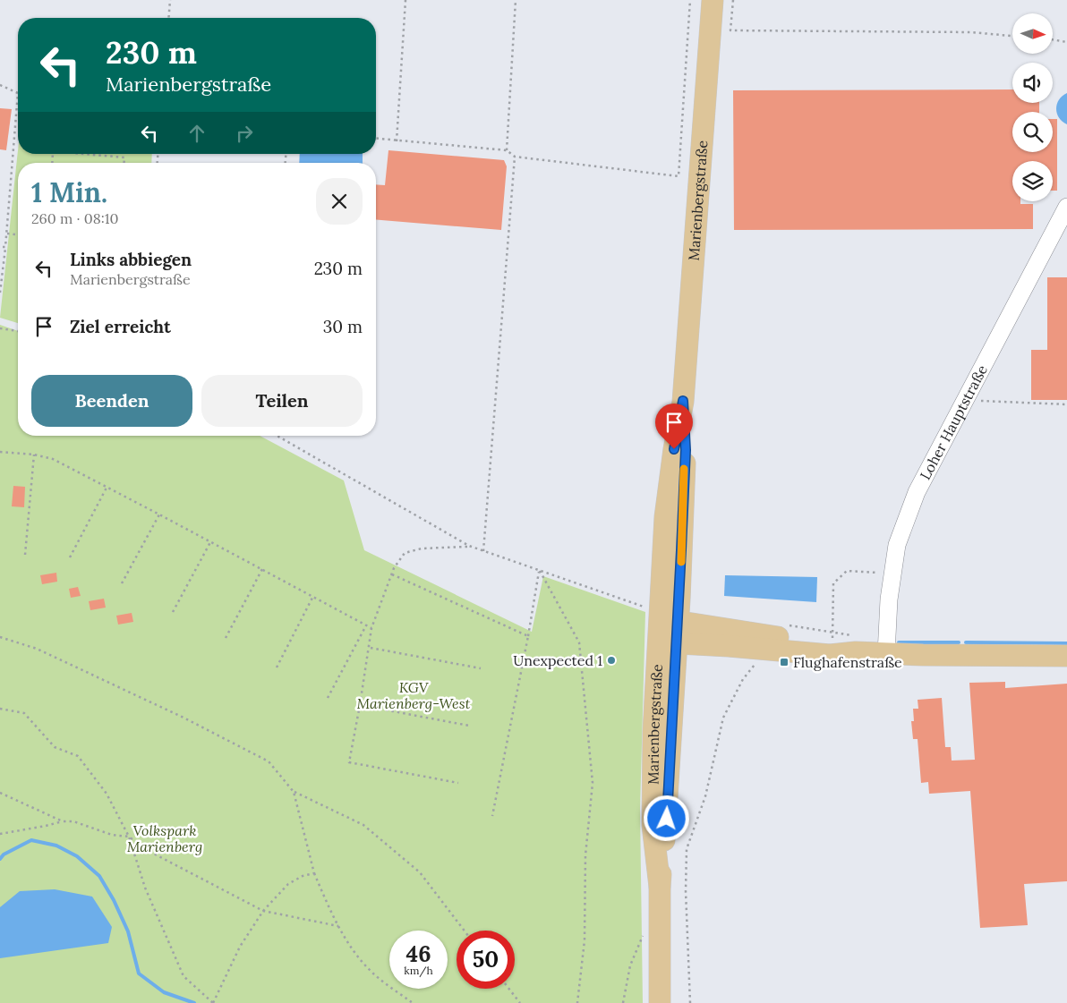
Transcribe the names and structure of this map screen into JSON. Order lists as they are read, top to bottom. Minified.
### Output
{"streets":{"main road":["Marienbergstraße"],"lane":["Loher Hauptstraße"]},"parks":["KGV Marienberg-West","Volkspark Marienberg"],"places":{"other":["Unexpected 1"],"transit":["Flughafenstraße"]},"north":"right","page":{"turn":["230 m","Marienbergstraße"],"heading":["1 Min.","260 m · 08:10"],"list":[{"name":"Links abbiegen","note":"Marienbergstraße","value":"230 m"},{"name":"Ziel erreicht","value":"30 m"}],"buttons":["Beenden","Teilen"],"speed":"46 km/h","limit":"50"}}
